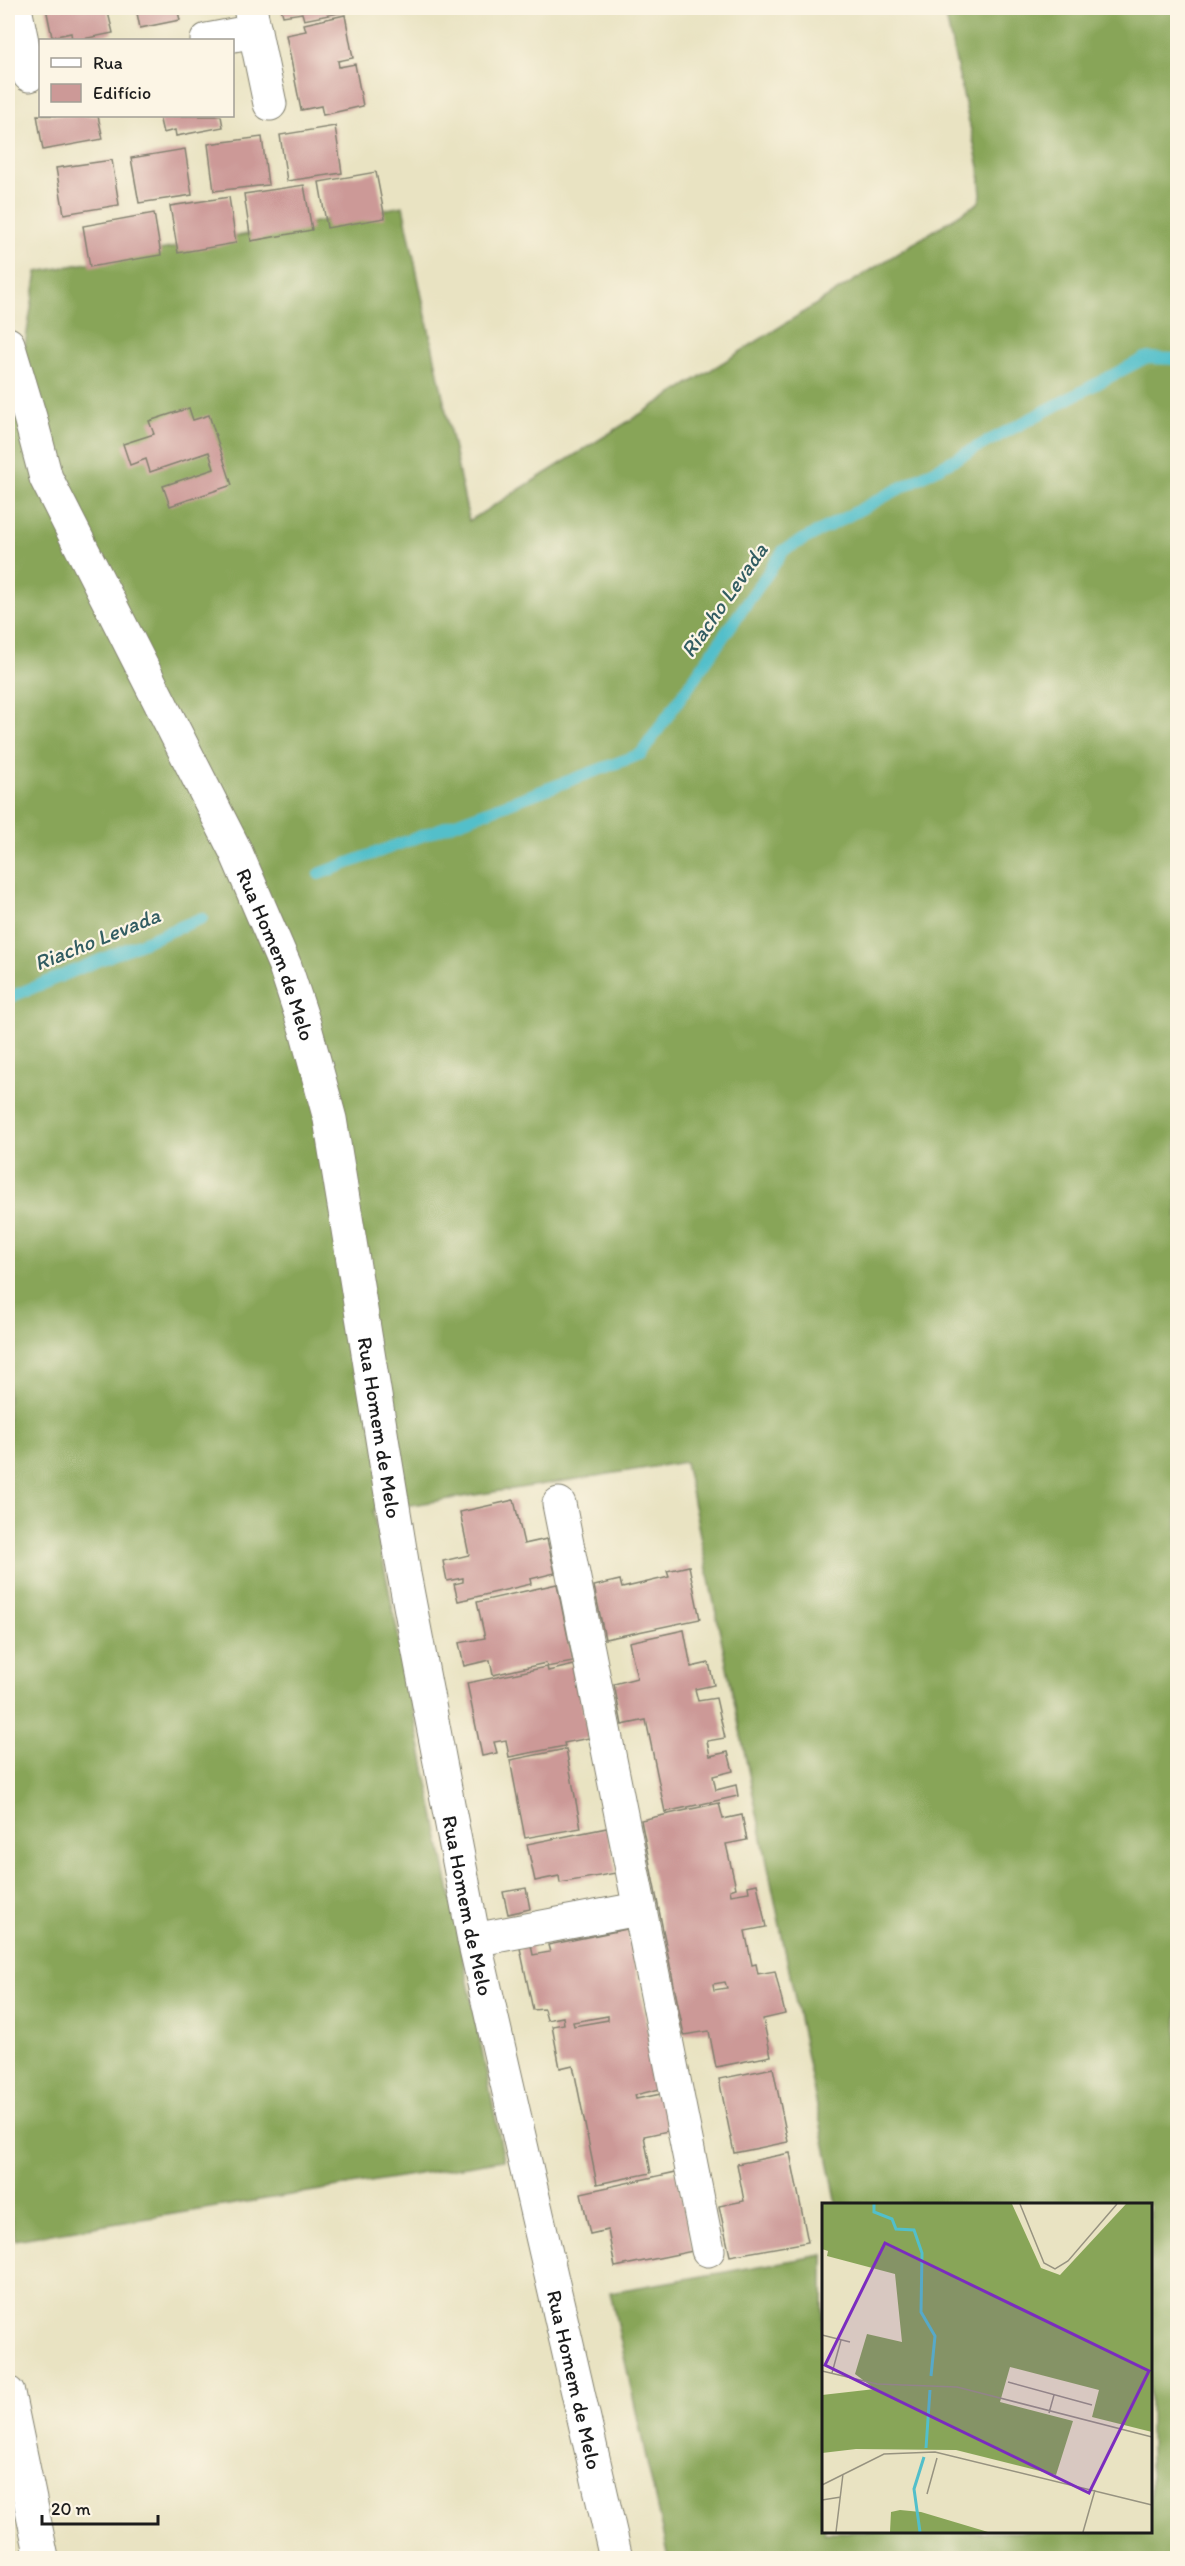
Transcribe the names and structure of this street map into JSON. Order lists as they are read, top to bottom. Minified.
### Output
{"streets":{"street":["Rua Homem de Melo"]},"water":["Riacho Levada"],"legend":["Rua","Edifício"],"scale_bar":"20 m"}
